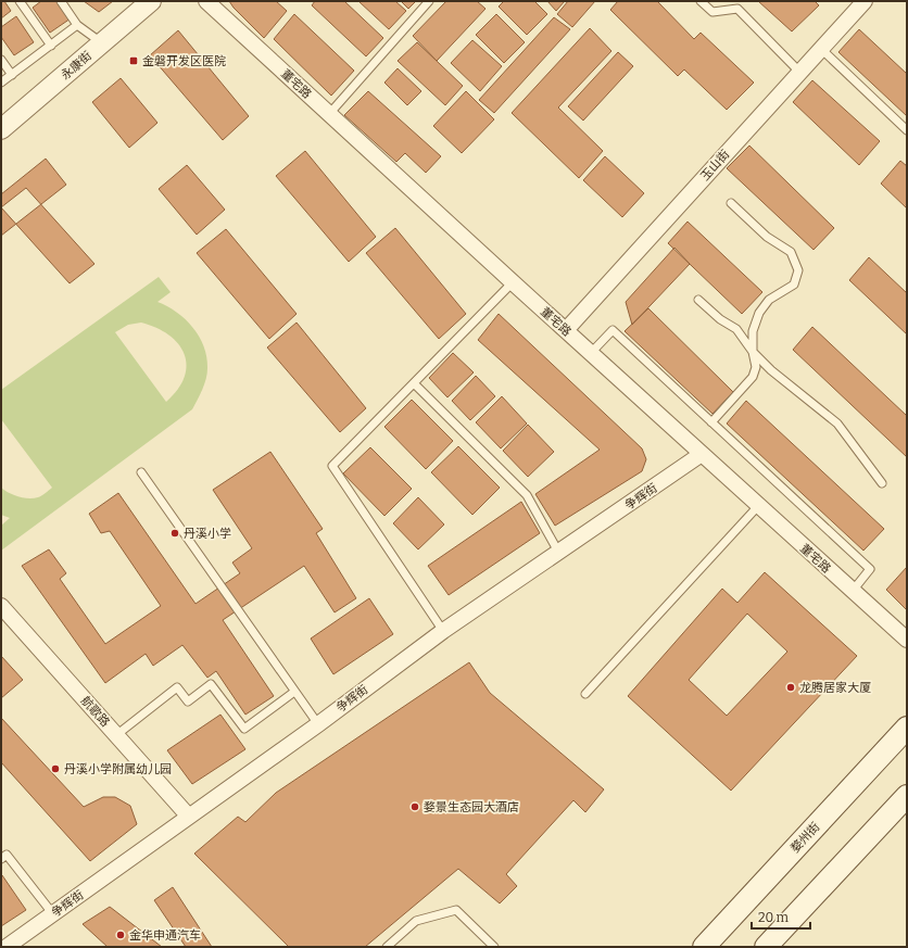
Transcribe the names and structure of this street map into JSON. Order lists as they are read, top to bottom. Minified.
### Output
{"streets":{"main road":["婺州街"],"street":["永康街","董宅路","玉山街","争辉街","航歌路"]},"crossings":[["董宅路","玉山街"],["董宅路","争辉街"],["争辉街","航歌路"]],"places":{"transit":["金磐开发区医院"],"other":["丹溪小学","龙腾居家大厦","丹溪小学附属幼儿园","婺景生态园大酒店","金华申通汽车"]},"scale_bar":"20 m"}
